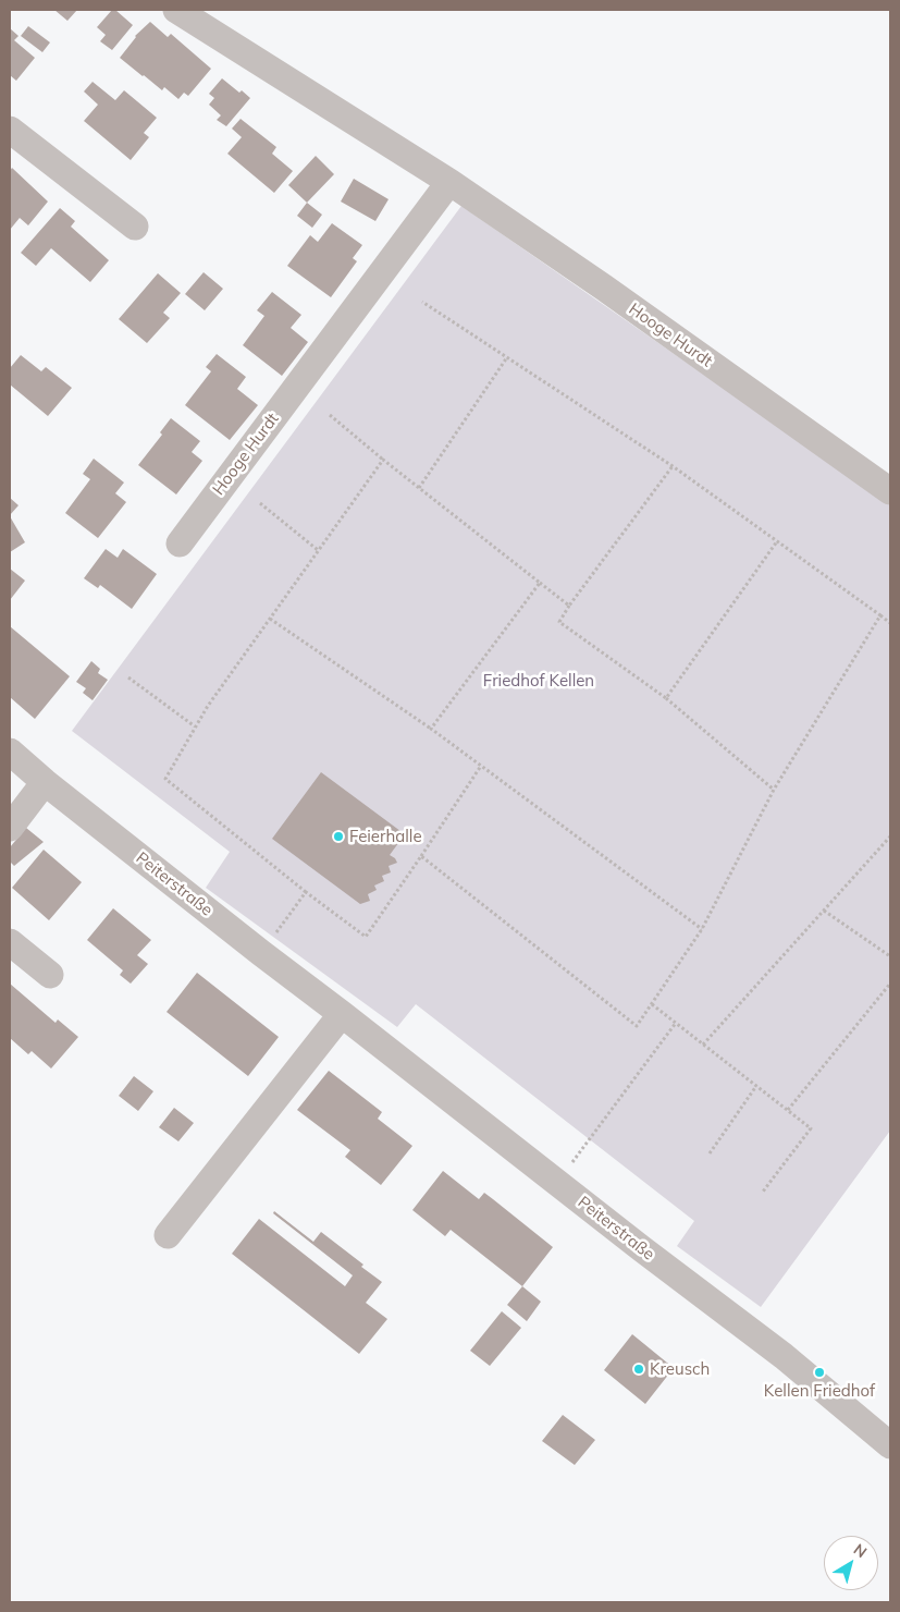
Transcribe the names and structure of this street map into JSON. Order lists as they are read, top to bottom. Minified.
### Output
{"streets":{"street":["Hooge Hurdt","Peiterstraße"]},"parks":["Friedhof Kellen"],"places":["Feierhalle","Kreusch","Kellen Friedhof"],"north":"top right"}
